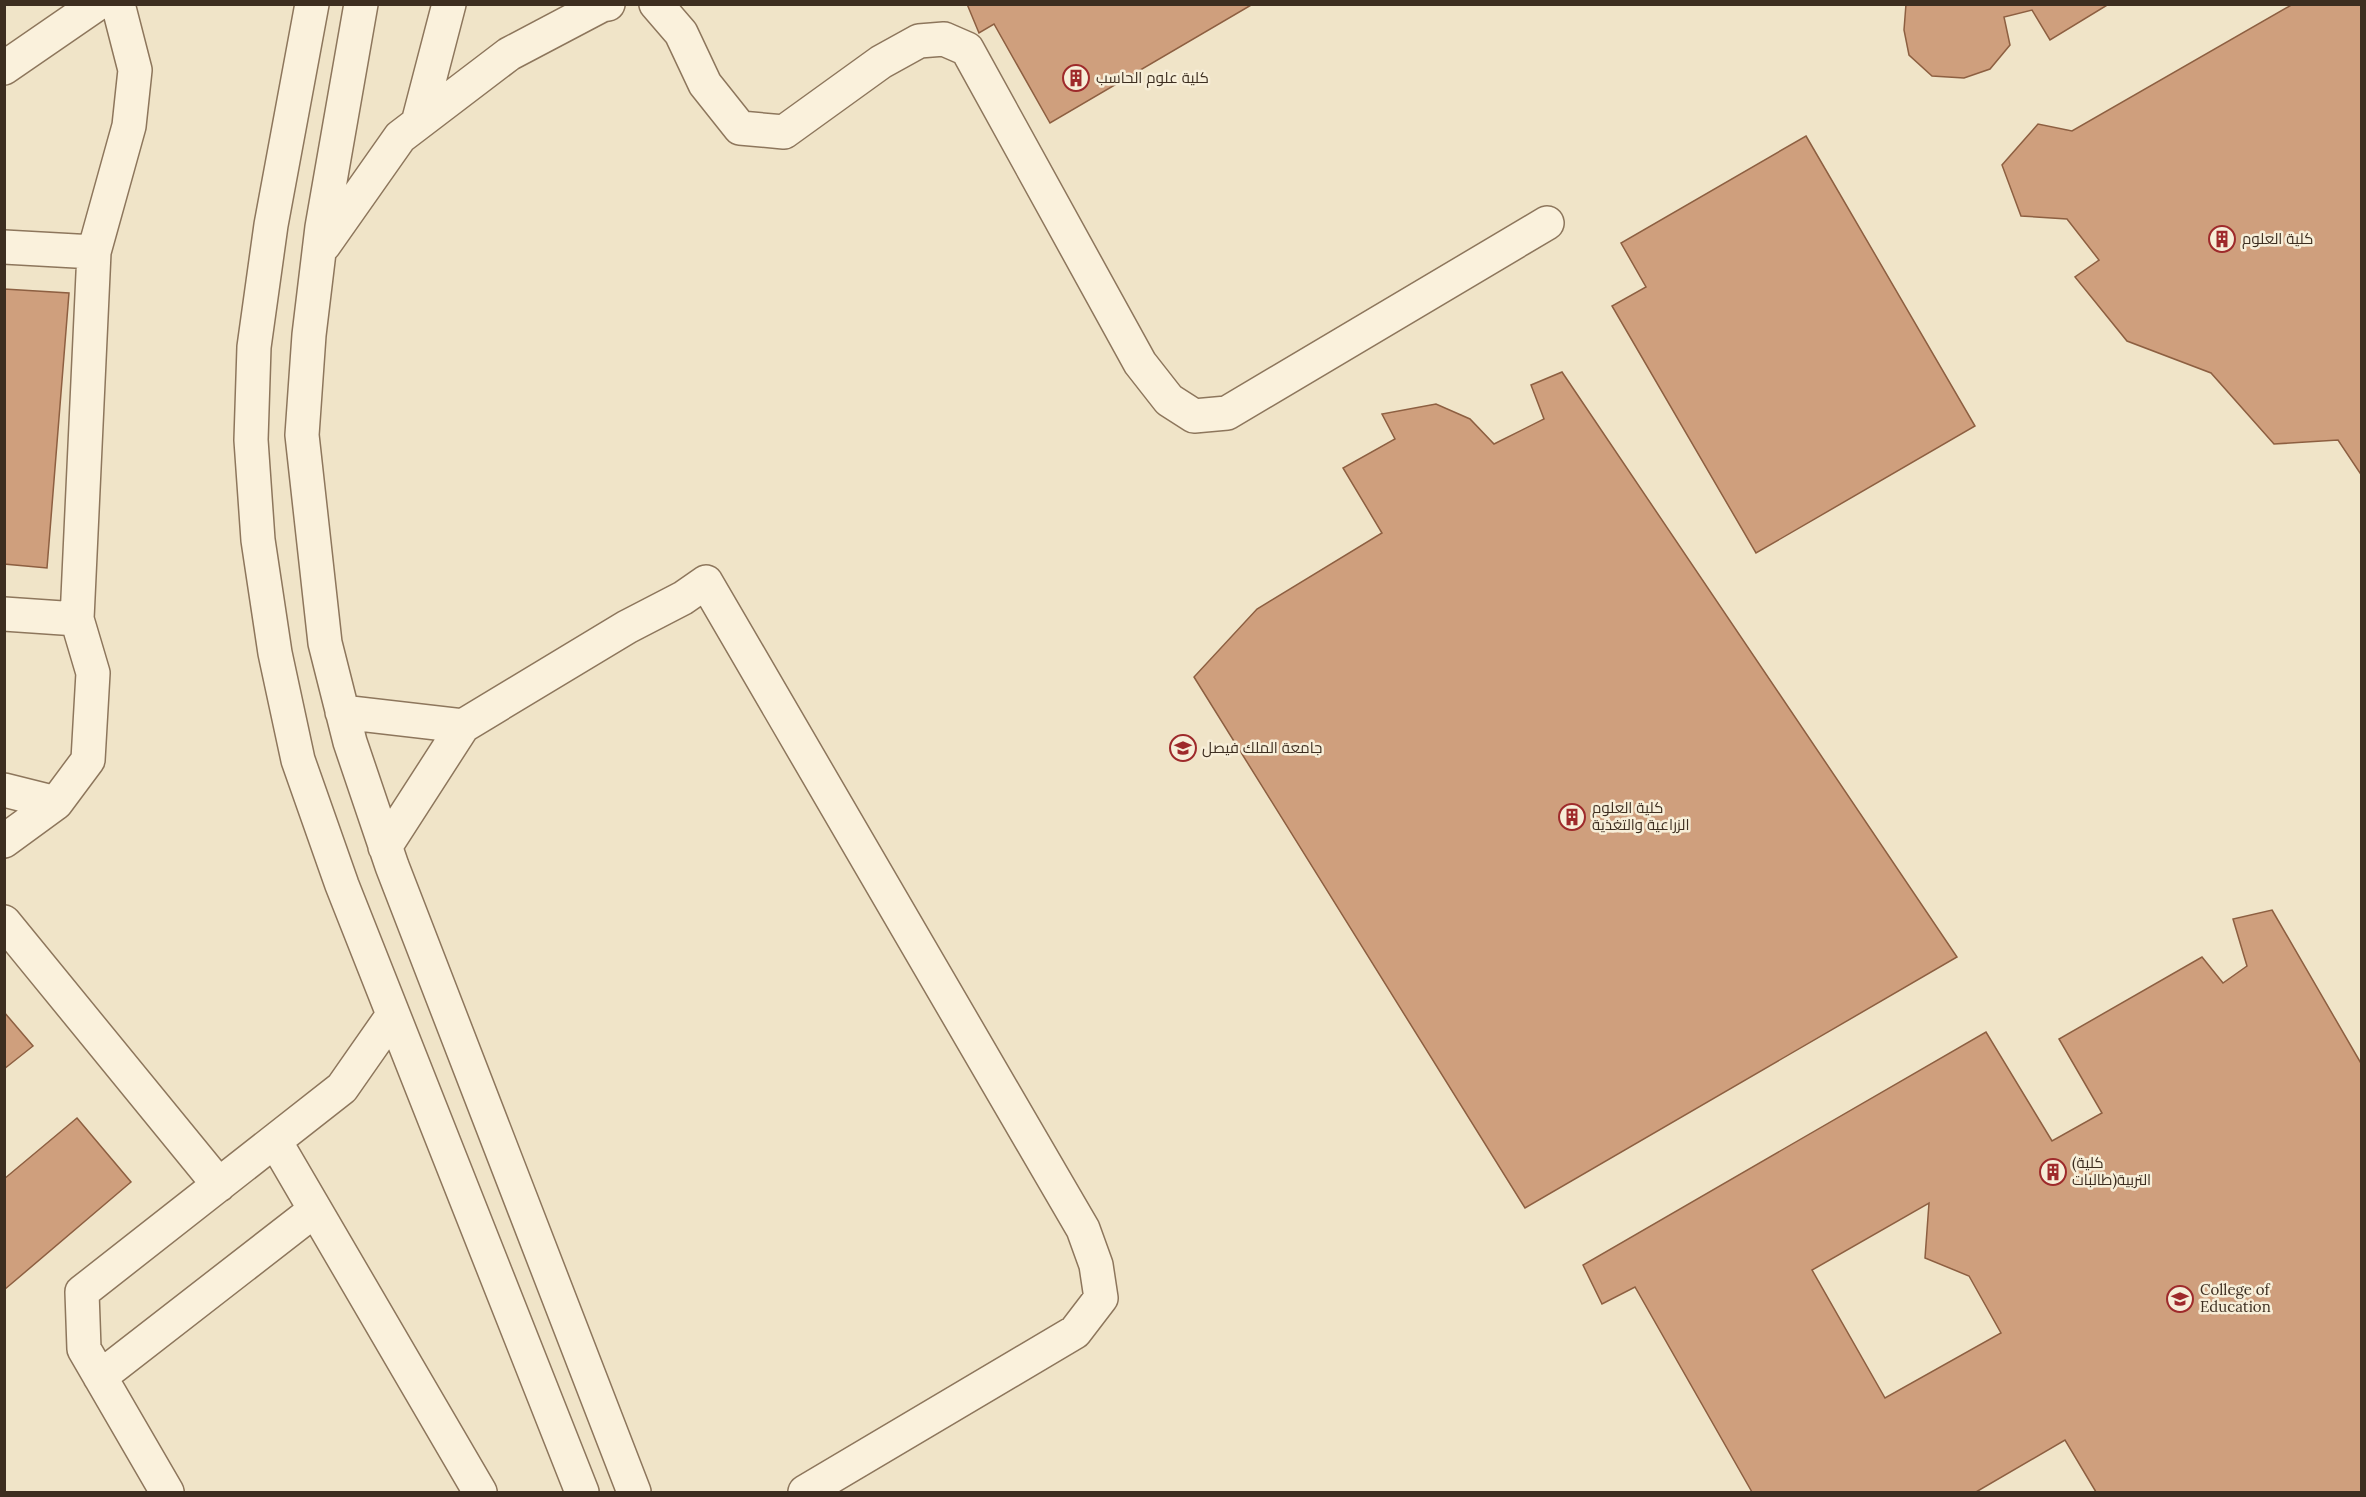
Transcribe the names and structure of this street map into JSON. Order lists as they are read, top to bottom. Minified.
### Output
{"places":{"building":["كلية علوم الحاسب","كلية العلوم","كلية العلوم الزراعية والتغذية","(كلية التربية(طالبات"],"school or university":["جامعة الملك فيصل","College of Education"]}}
